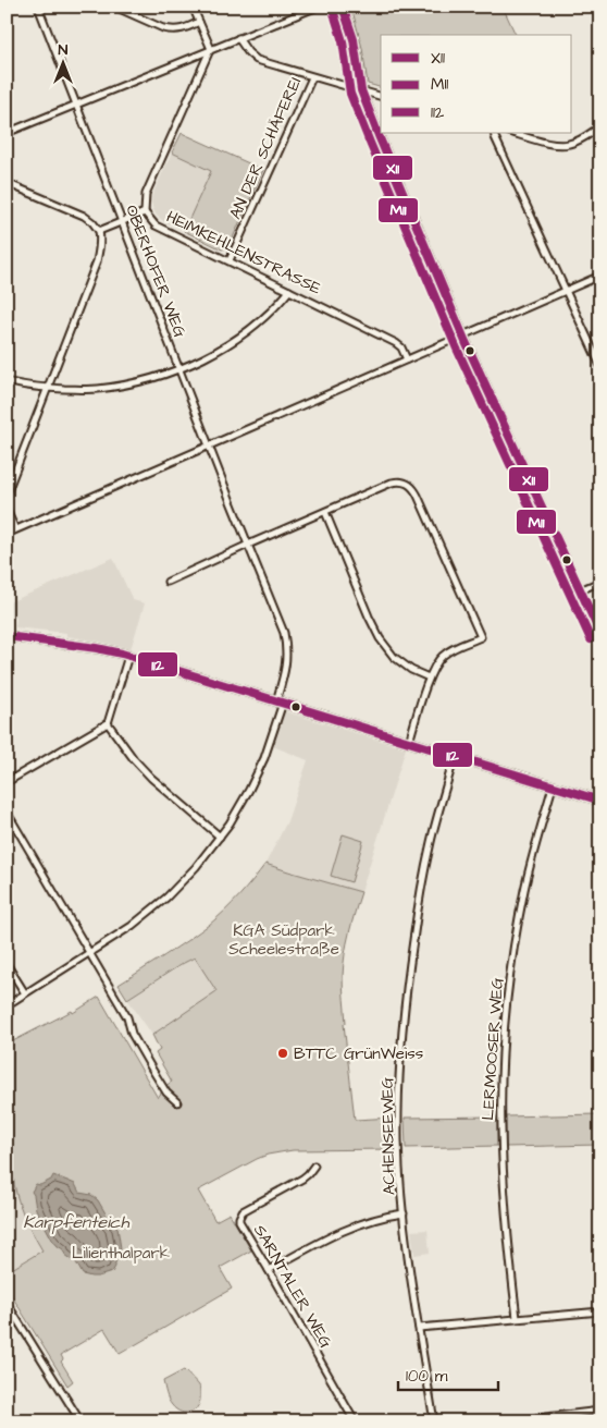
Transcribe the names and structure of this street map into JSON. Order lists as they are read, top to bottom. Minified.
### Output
{"streets":{"street":["AN DER SCHÄFEREI","HEIMKEHLENSTRASSE","OBERHOFER WEG","LERMOOSER WEG","ACHENSEEWEG","SARNTALER WEG"]},"crossings":[["AN DER SCHÄFEREI","HEIMKEHLENSTRASSE"],["HEIMKEHLENSTRASSE","OBERHOFER WEG"]],"water":["Karpfenteich"],"parks":["KGA Südpark Scheelestraße","Lilienthalpark"],"places":["BTTC GrünWeiss"],"lines":["transit line X11","transit line M11","transit line 112"],"legend":["X11","M11","112"],"scale_bar":"100 m","north":"top"}
